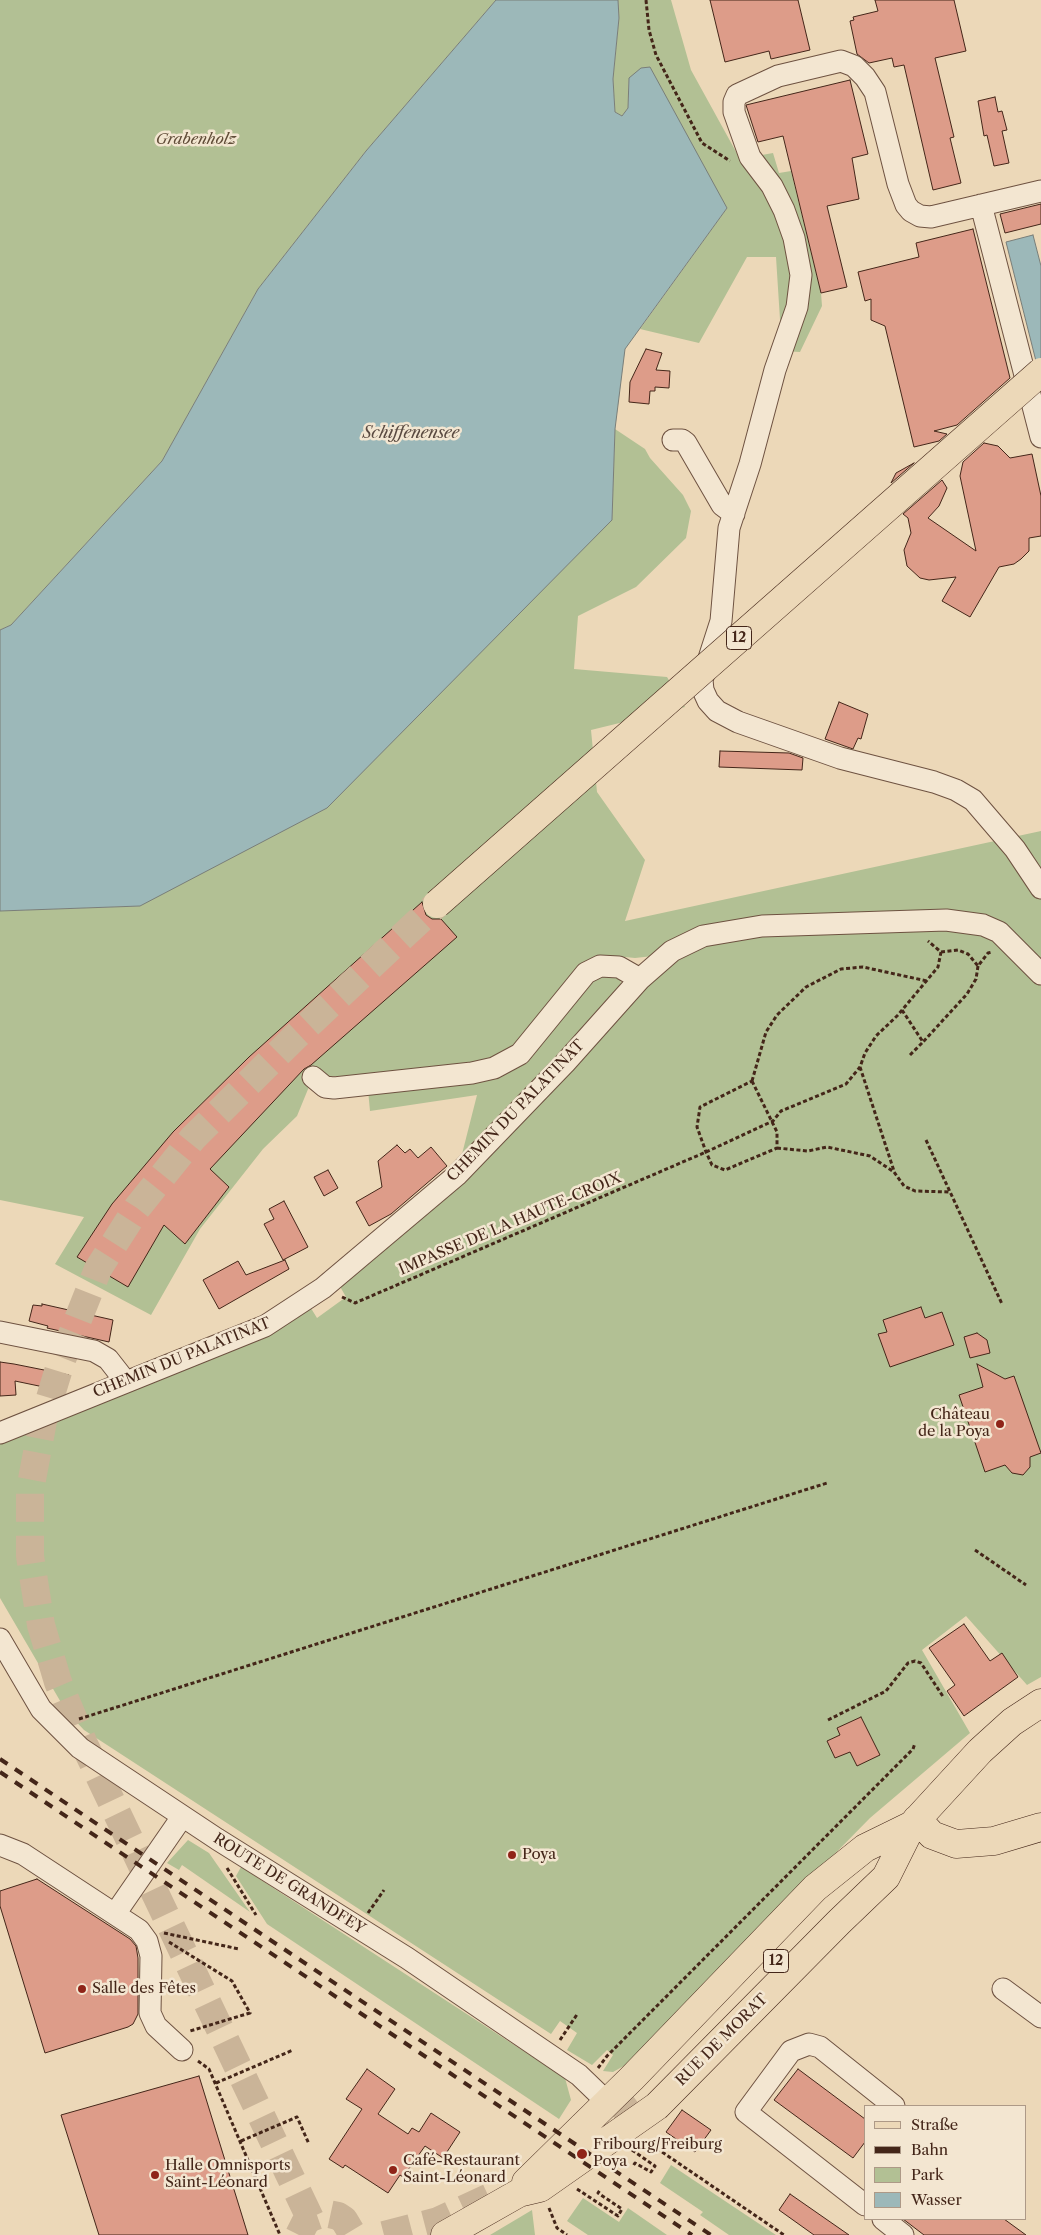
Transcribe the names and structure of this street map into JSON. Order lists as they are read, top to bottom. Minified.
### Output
{"streets":{"main road":["12","RUE DE MORAT"],"street":["CHEMIN DU PALATINAT","ROUTE DE GRANDFEY"],"path":["IMPASSE DE LA HAUTE-CROIX"]},"crossings":[["12","RUE DE MORAT"],["CHEMIN DU PALATINAT","IMPASSE DE LA HAUTE-CROIX"],["ROUTE DE GRANDFEY","RUE DE MORAT"]],"water":["Schiffenensee"],"parks":["Grabenholz"],"places":["Château de la Poya","Poya","Salle des Fêtes","Fribourg/Freiburg Poya","Café-Restaurant Saint-Léonard","Halle Omnisports Saint-Léonard"],"legend":["Straße","Bahn","Park","Wasser"]}
